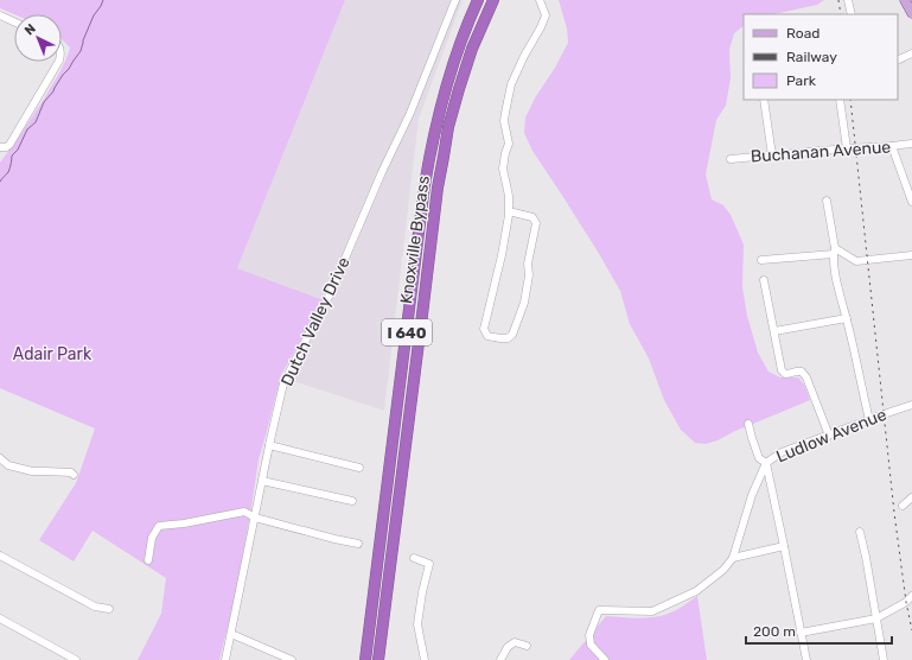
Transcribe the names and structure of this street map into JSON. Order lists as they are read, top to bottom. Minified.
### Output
{"streets":{"highway":["Knoxville Bypass","I 640"],"street":["Buchanan Avenue","Dutch Valley Drive","Ludlow Avenue"]},"parks":["Adair Park"],"legend":["Road","Railway","Park"],"scale_bar":"200 m","north":"top left"}
